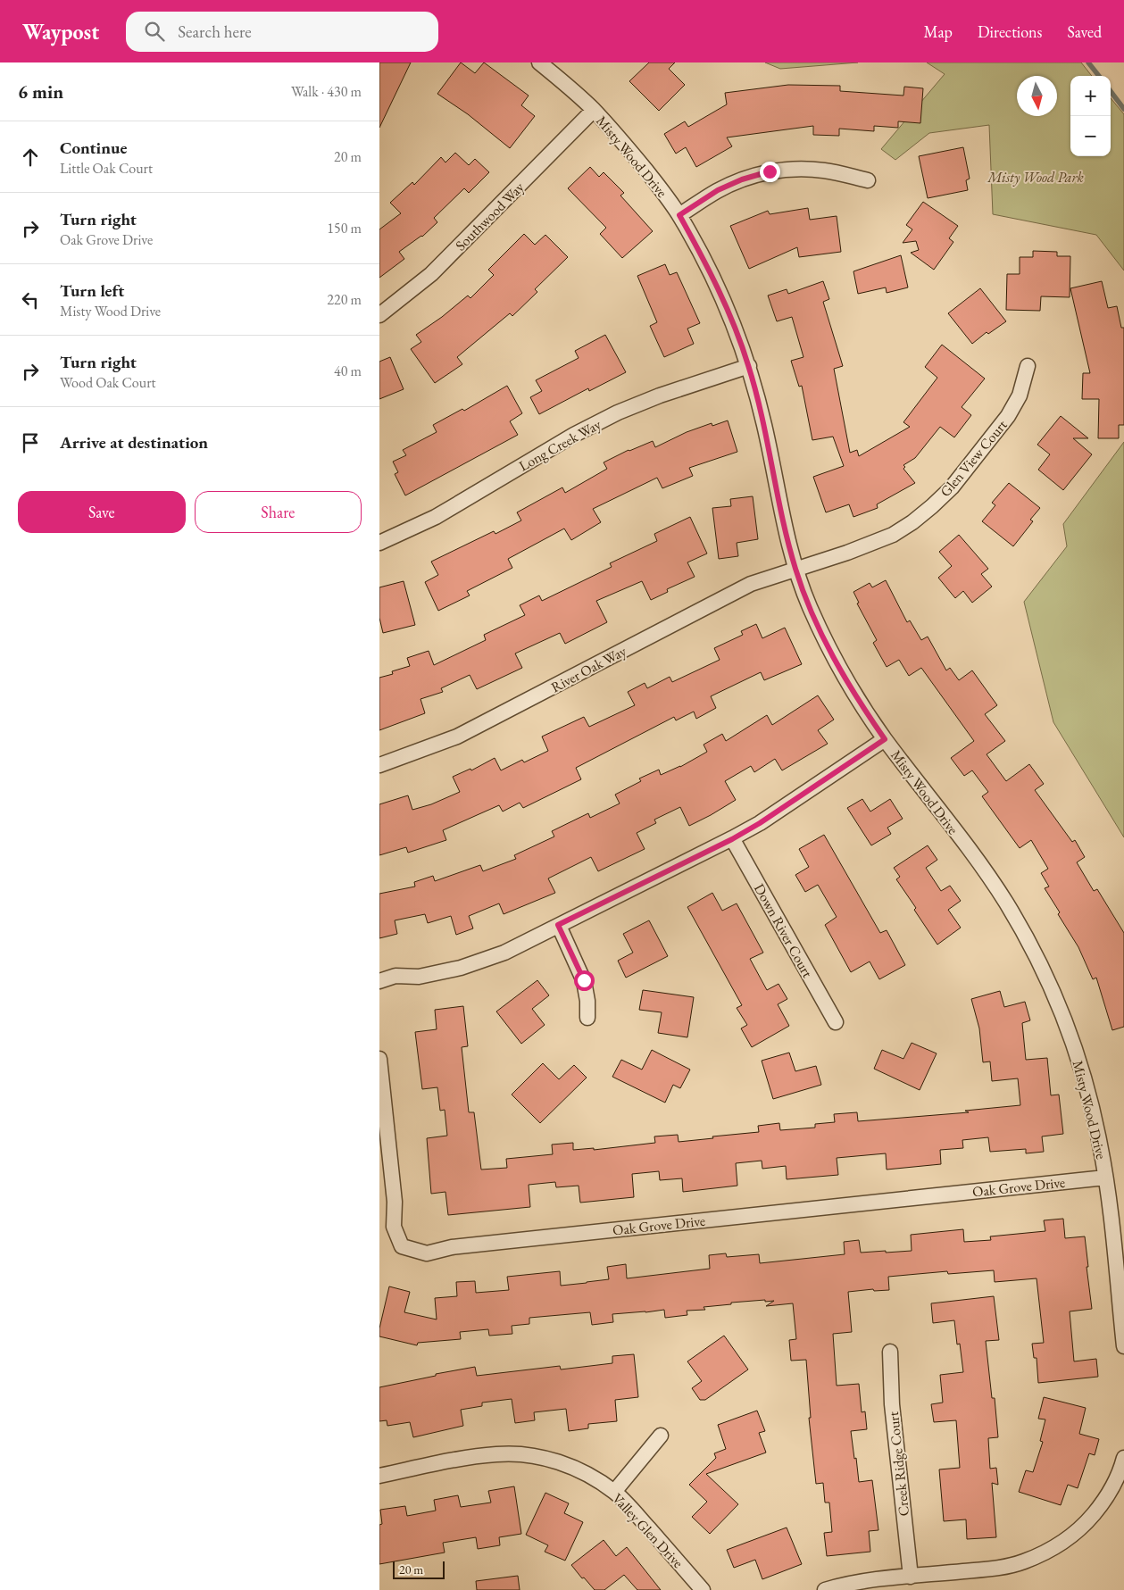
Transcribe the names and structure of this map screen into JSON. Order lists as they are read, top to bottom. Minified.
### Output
{"streets":{"street":["Misty Wood Drive","Southwood Way","Long Creek Way","Glen View Court","River Oak Way","Down River Court","Oak Grove Drive","Creek Ridge Court","Valley Glen Drive"]},"crossings":[["Misty Wood Drive","Southwood Way"],["Misty Wood Drive","Long Creek Way"],["Misty Wood Drive","Glen View Court"],["Misty Wood Drive","River Oak Way"],["Misty Wood Drive","Oak Grove Drive"],["Glen View Court","River Oak Way"]],"parks":["Misty Wood Park"],"scale_bar":"20 m","north":"bottom","page":{"header":"Waypost","search":"Search here","nav":["Map","Directions","Saved"],"heading":["6 min","Walk · 430 m"],"map_buttons":["+","−"],"list":[["Continue","Little Oak Court","20 m"],["Turn right","Oak Grove Drive","150 m"],["Turn left","Misty Wood Drive","220 m"],["Turn right","Wood Oak Court","40 m"],"Arrive at destination"],"buttons":["Save","Share"],"scale":"20 m"}}
